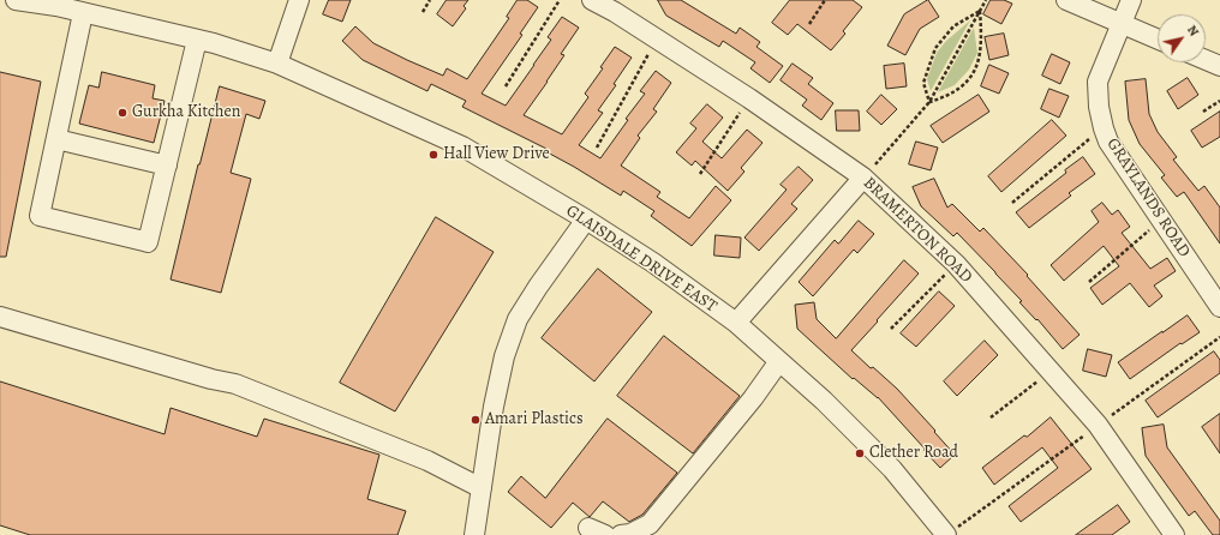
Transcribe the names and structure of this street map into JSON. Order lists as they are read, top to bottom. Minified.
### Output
{"streets":{"street":["GRAYLANDS ROAD","BRAMERTON ROAD","GLAISDALE DRIVE EAST"]},"places":["Gurkha Kitchen","Hall View Drive","Amari Plastics","Clether Road"],"north":"top right"}
